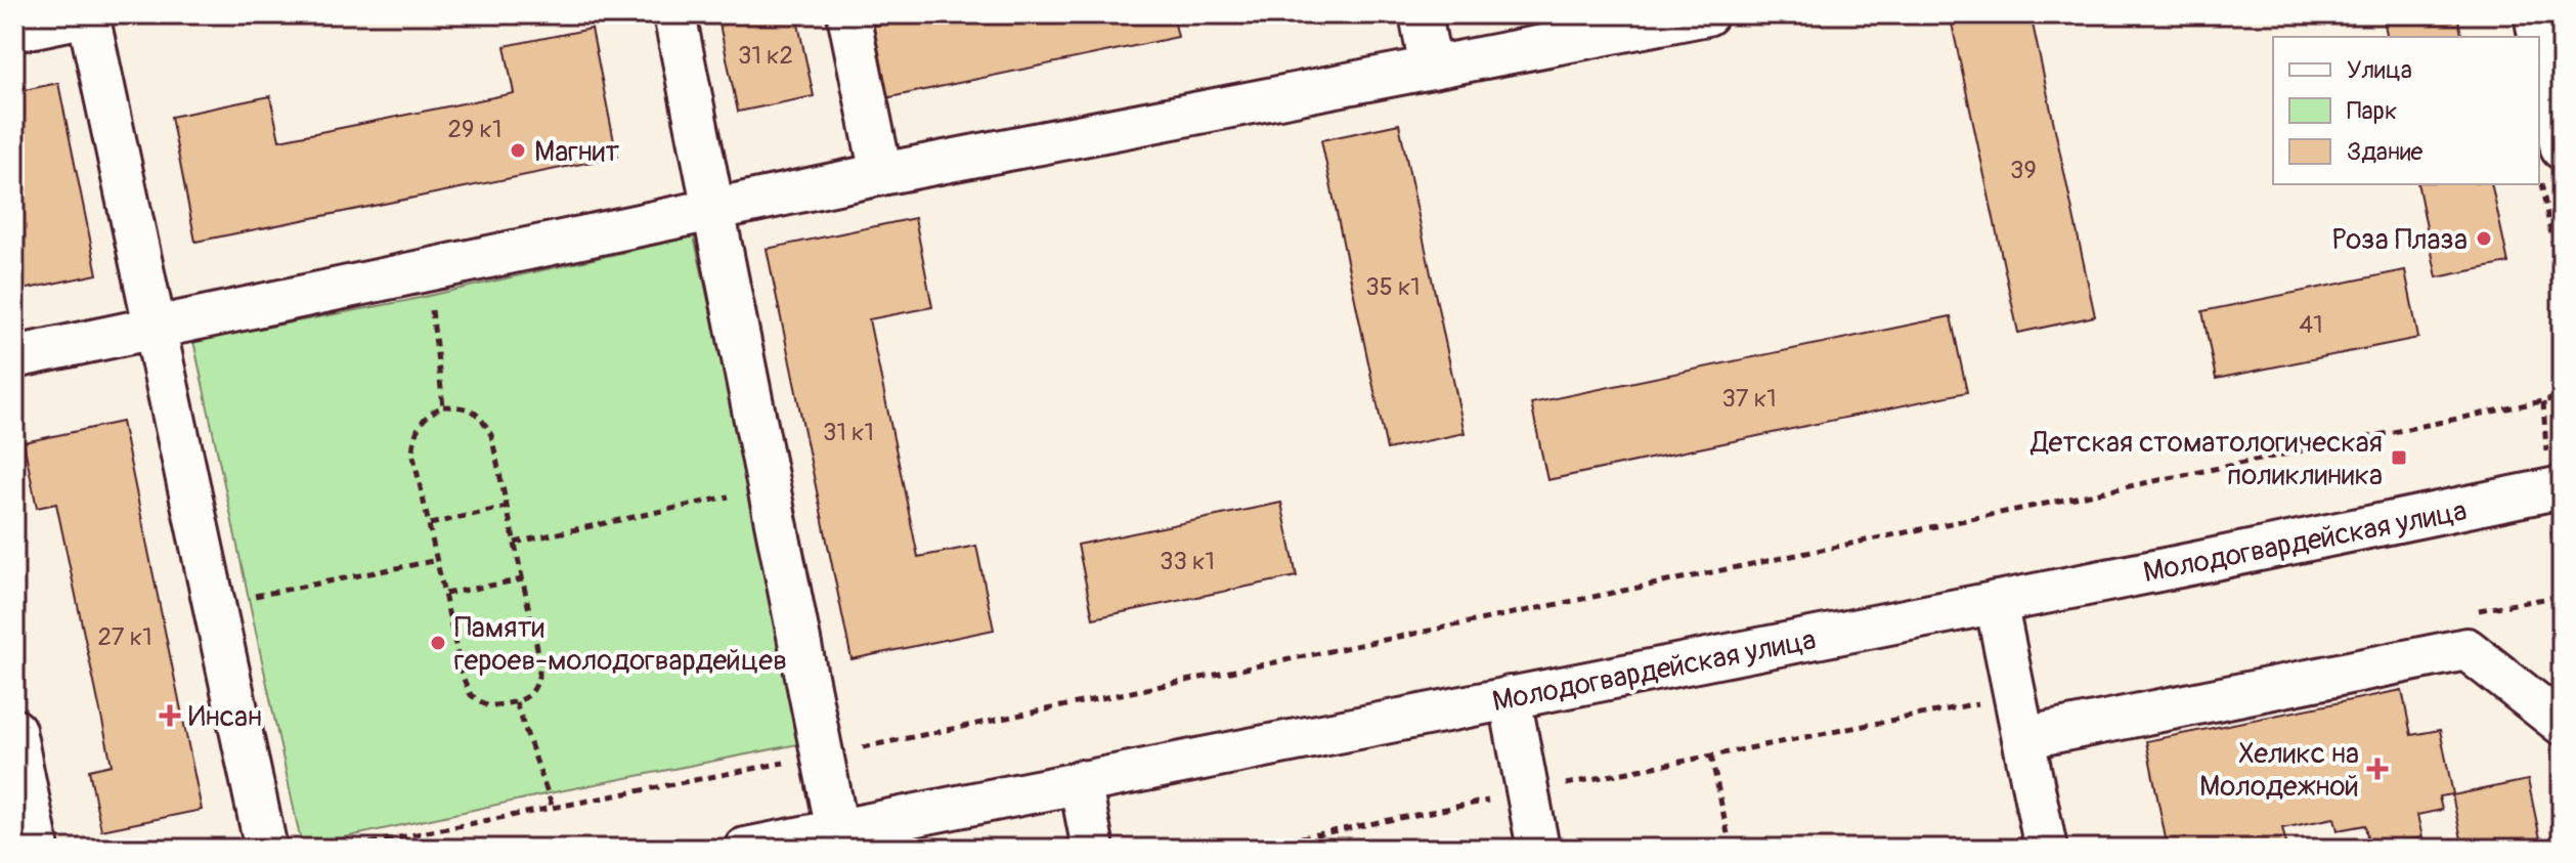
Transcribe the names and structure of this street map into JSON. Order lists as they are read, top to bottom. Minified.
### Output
{"streets":{"street":["Молодогвардейская улица"]},"places":{"other":["Магнит","Роза Плаза","Памяти героев-молодогвардейцев"],"transit":["Детская стоматологическая поликлиника"],"health":["Инсан","Хеликс на Молодежной"]},"house_numbers":["31 к2","29 к1","39","35 к1","41","37 к1","31 к1","33 к1","27 к1"],"legend":["Улица","Парк","Здание"]}
